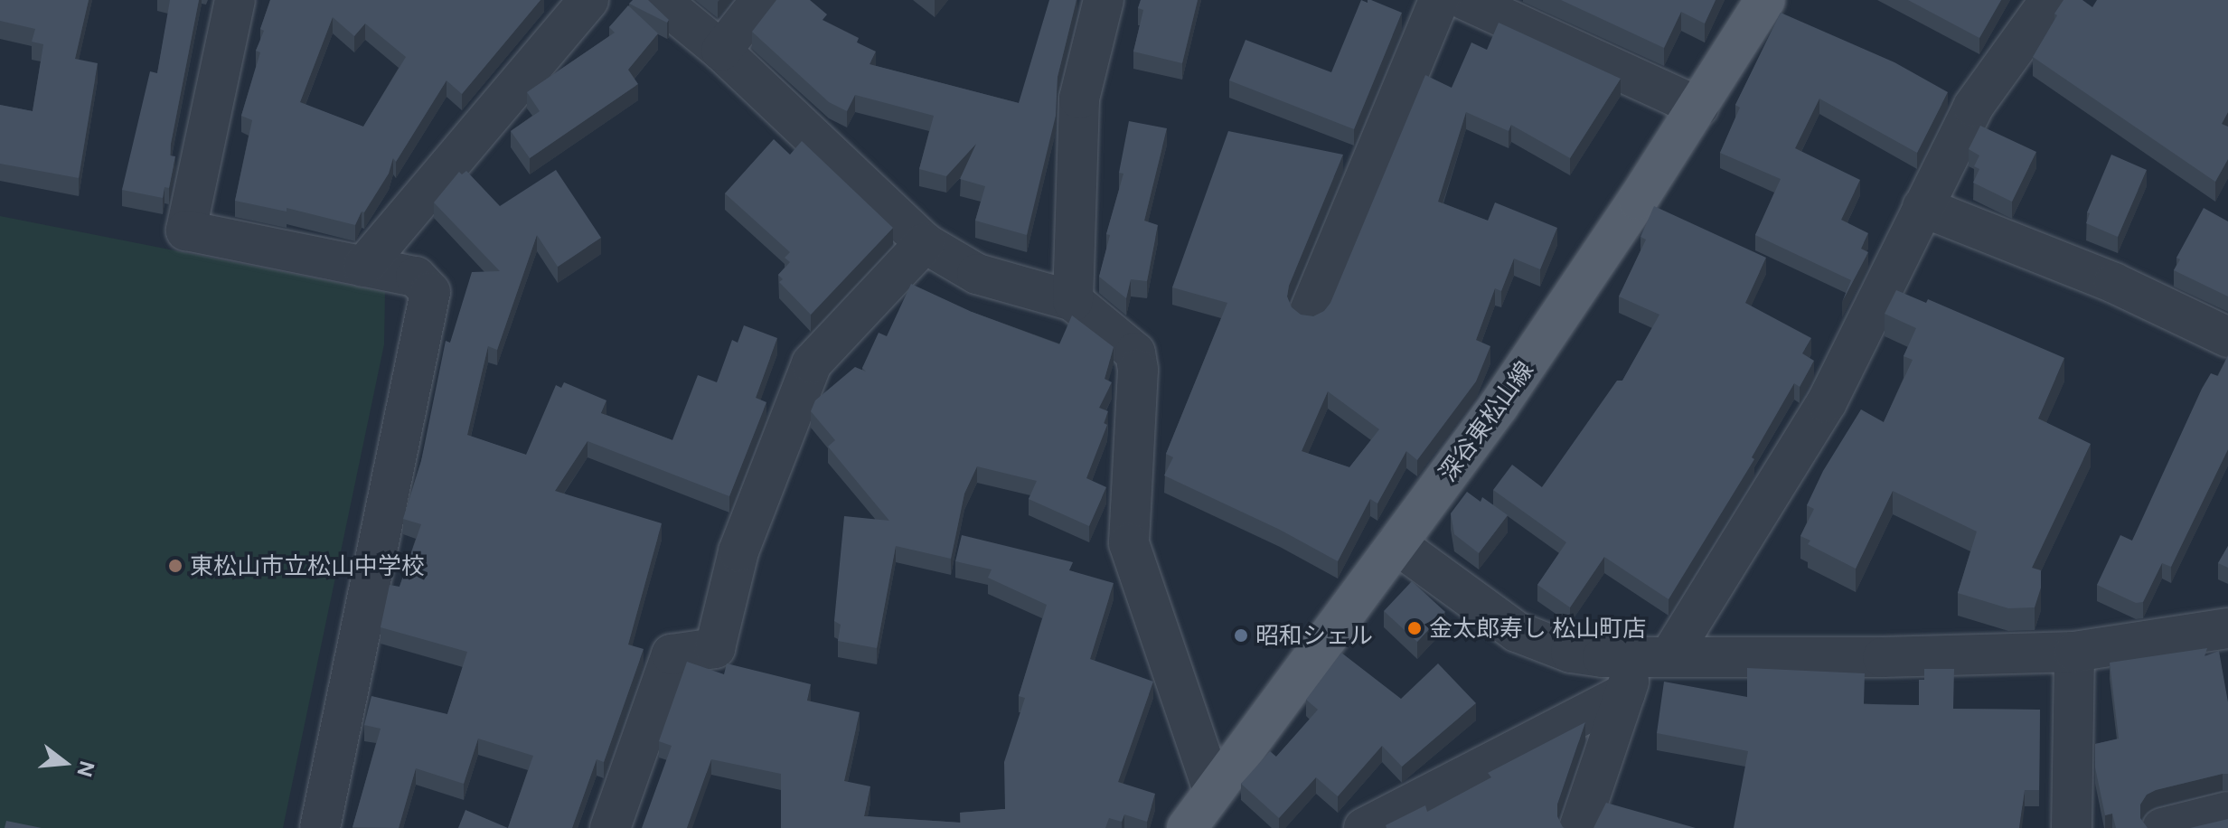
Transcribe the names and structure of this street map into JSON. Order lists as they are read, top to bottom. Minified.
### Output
{"streets":{"main road":["深谷東松山線"]},"places":["東松山市立松山中学校","金太郎寿し 松山町店","昭和シェル"],"north":"right"}
